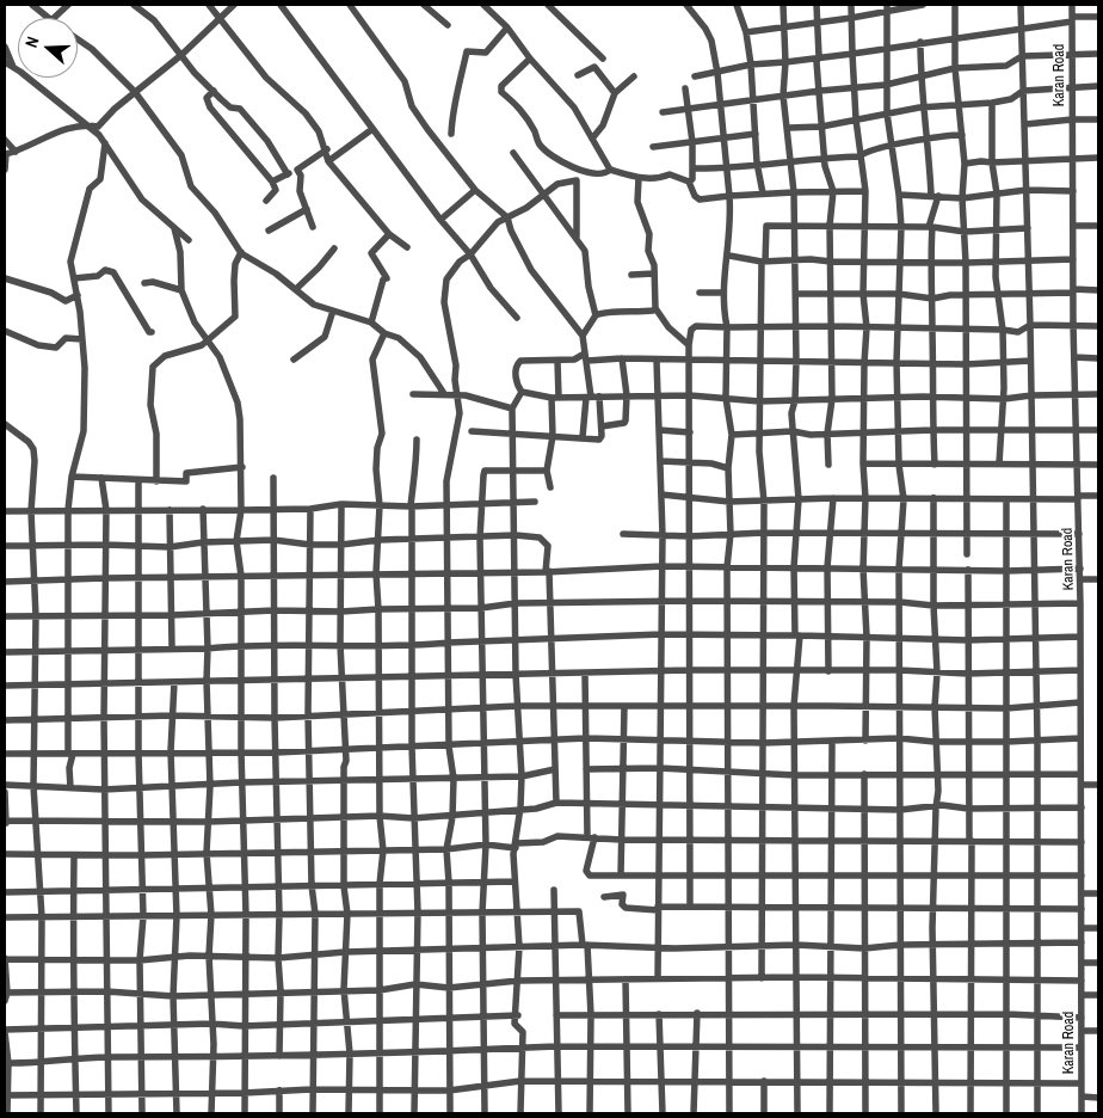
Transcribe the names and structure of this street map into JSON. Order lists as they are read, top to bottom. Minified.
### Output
{"streets":{"street":["Karan Road"]},"north":"left"}
